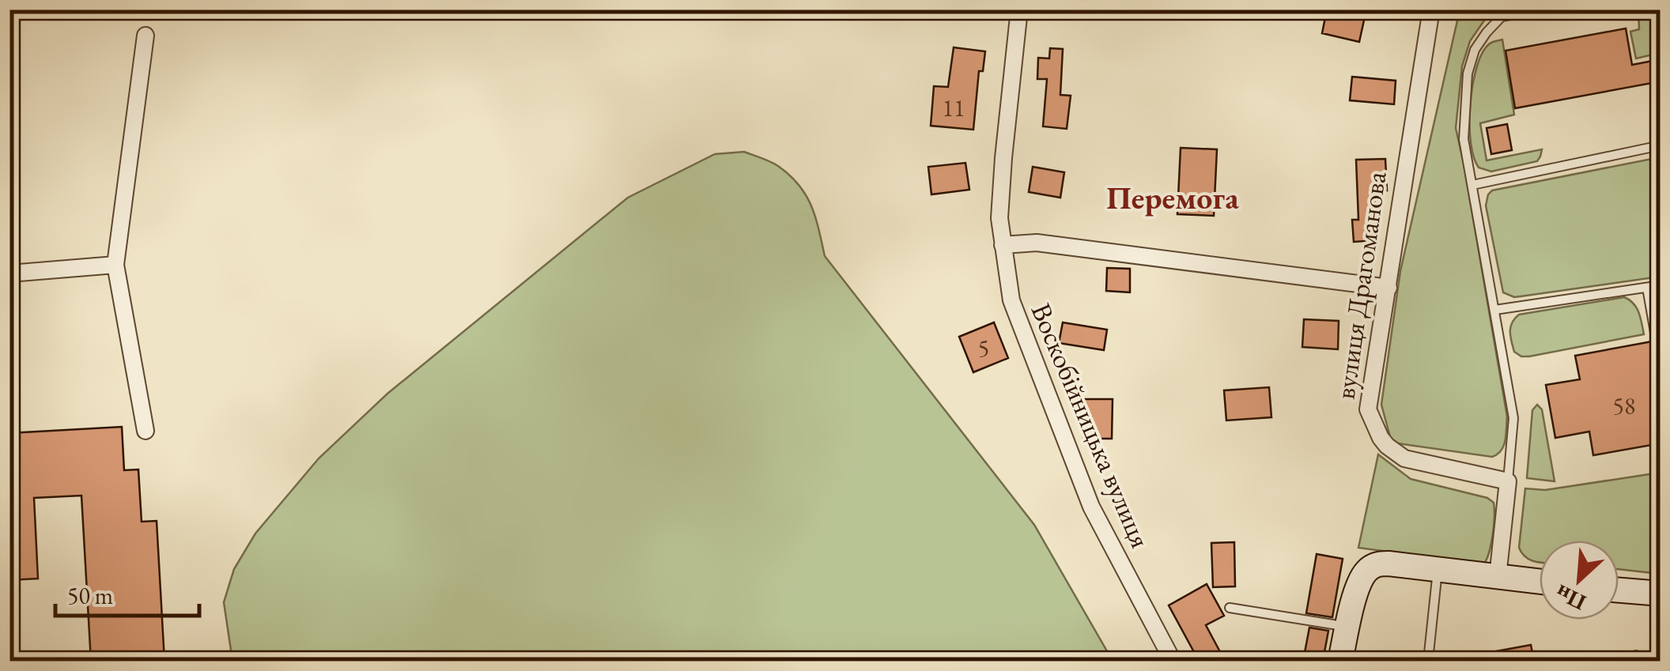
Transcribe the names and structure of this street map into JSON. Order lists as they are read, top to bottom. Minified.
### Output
{"streets":{"street":["вулиця Драгоманова","Воскобійницька вулиця"]},"districts":["Перемога"],"house_numbers":["11","5","58"],"scale_bar":"50 m","north":"bottom left"}
